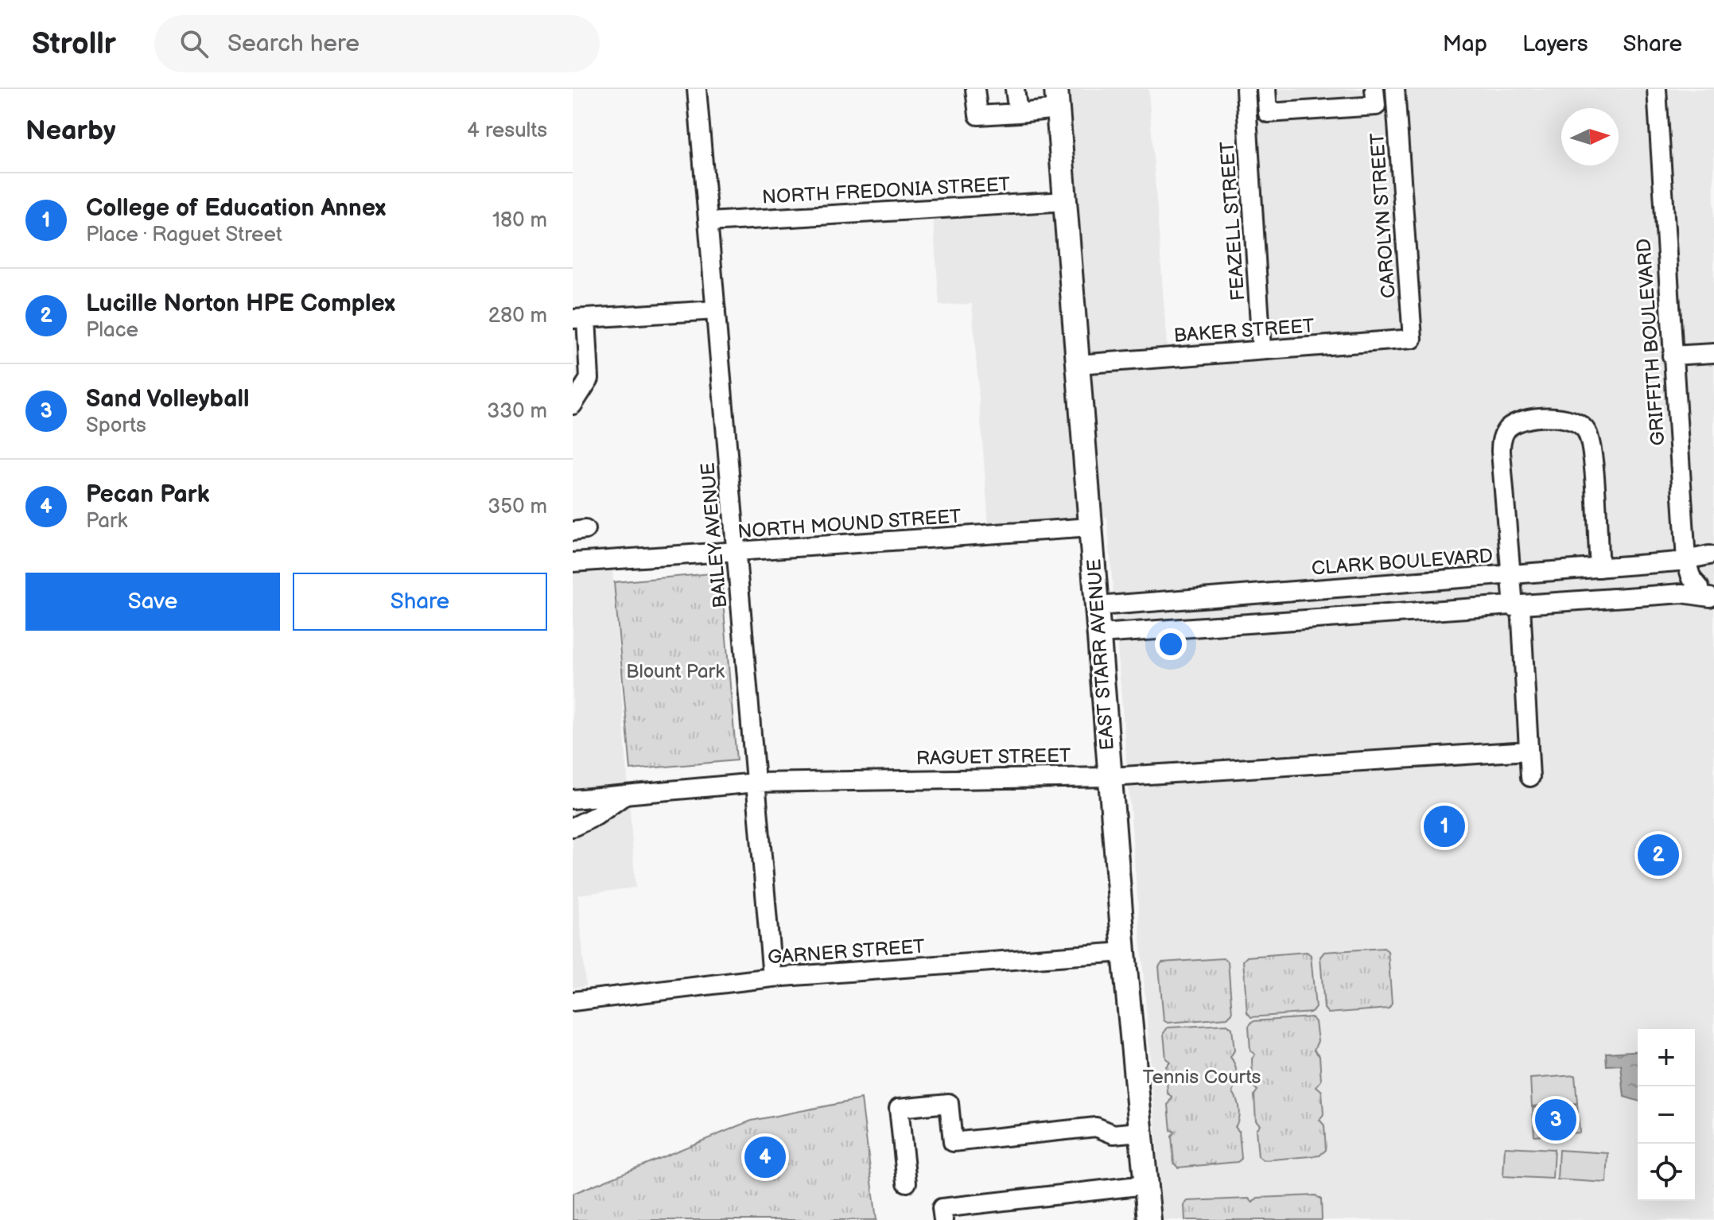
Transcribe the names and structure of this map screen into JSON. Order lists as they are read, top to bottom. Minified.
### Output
{"streets":{"main road":["EAST STARR AVENUE"],"street":["NORTH FREDONIA STREET","CAROLYN STREET","FEAZELL STREET","BAKER STREET","GRIFFITH BOULEVARD","NORTH MOUND STREET","BAILEY AVENUE","CLARK BOULEVARD","RAGUET STREET","GARNER STREET"]},"crossings":[["NORTH FREDONIA STREET","BAILEY AVENUE"],["NORTH FREDONIA STREET","EAST STARR AVENUE"],["CAROLYN STREET","BAKER STREET"],["FEAZELL STREET","BAKER STREET"],["BAKER STREET","EAST STARR AVENUE"],["GRIFFITH BOULEVARD","CLARK BOULEVARD"],["NORTH MOUND STREET","BAILEY AVENUE"],["NORTH MOUND STREET","EAST STARR AVENUE"],["BAILEY AVENUE","RAGUET STREET"],["BAILEY AVENUE","GARNER STREET"],["CLARK BOULEVARD","EAST STARR AVENUE"],["EAST STARR AVENUE","RAGUET STREET"],["EAST STARR AVENUE","GARNER STREET"]],"parks":["Blount Park","Tennis Courts"],"north":"right","page":{"header":"Strollr","search":"Search here","nav":["Map","Layers","Share"],"heading":["Nearby","4 results"],"list":[{"mark":"1","name":"College of Education Annex","note":"Place · Raguet Street","value":"180 m"},{"mark":"2","name":"Lucille Norton HPE Complex","note":"Place","value":"280 m"},{"mark":"3","name":"Sand Volleyball","note":"Sports","value":"330 m"},{"mark":"4","name":"Pecan Park","note":"Park","value":"350 m"}],"buttons":["Save","Share"],"pins":["1","2","3","4"],"map_buttons":["+","−"]}}
